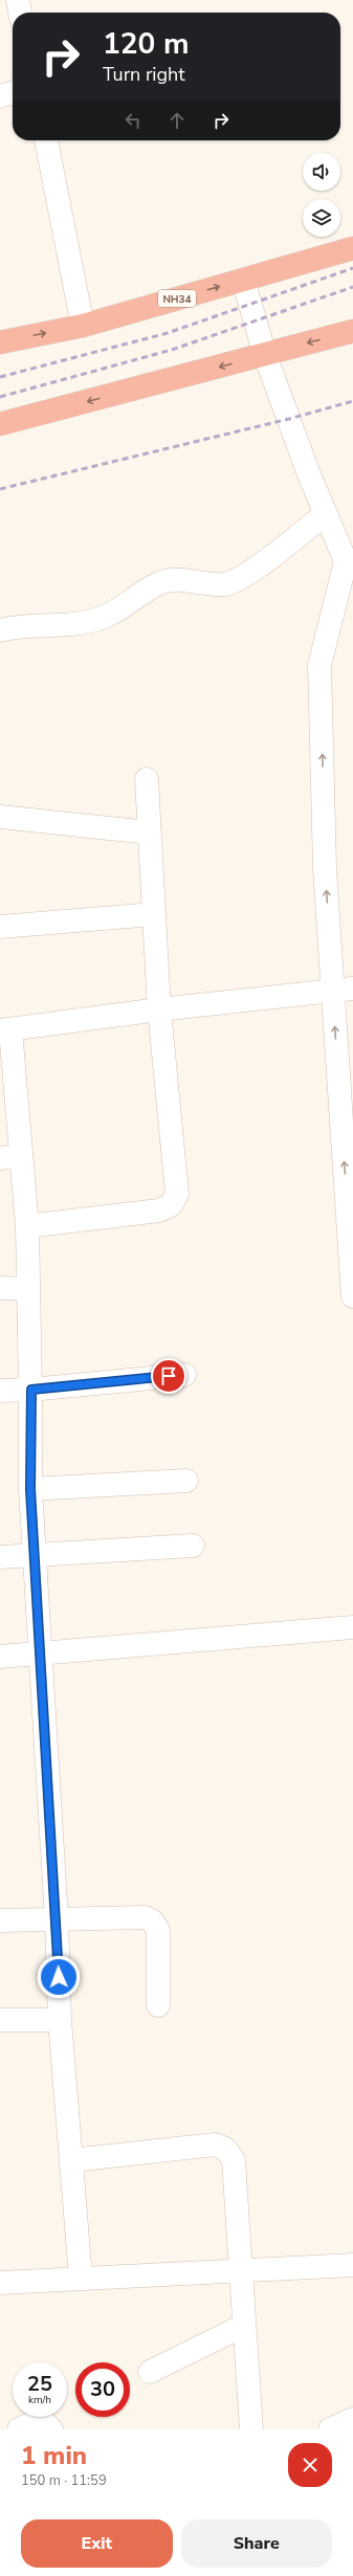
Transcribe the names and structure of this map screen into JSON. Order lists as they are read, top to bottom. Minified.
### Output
{"streets":{"highway":["NH34"]},"page":{"turn":["120 m","Turn right"],"speed":"25 km/h","limit":"30","heading":["1 min","150 m · 11:59"],"buttons":["Exit","Share"]}}
